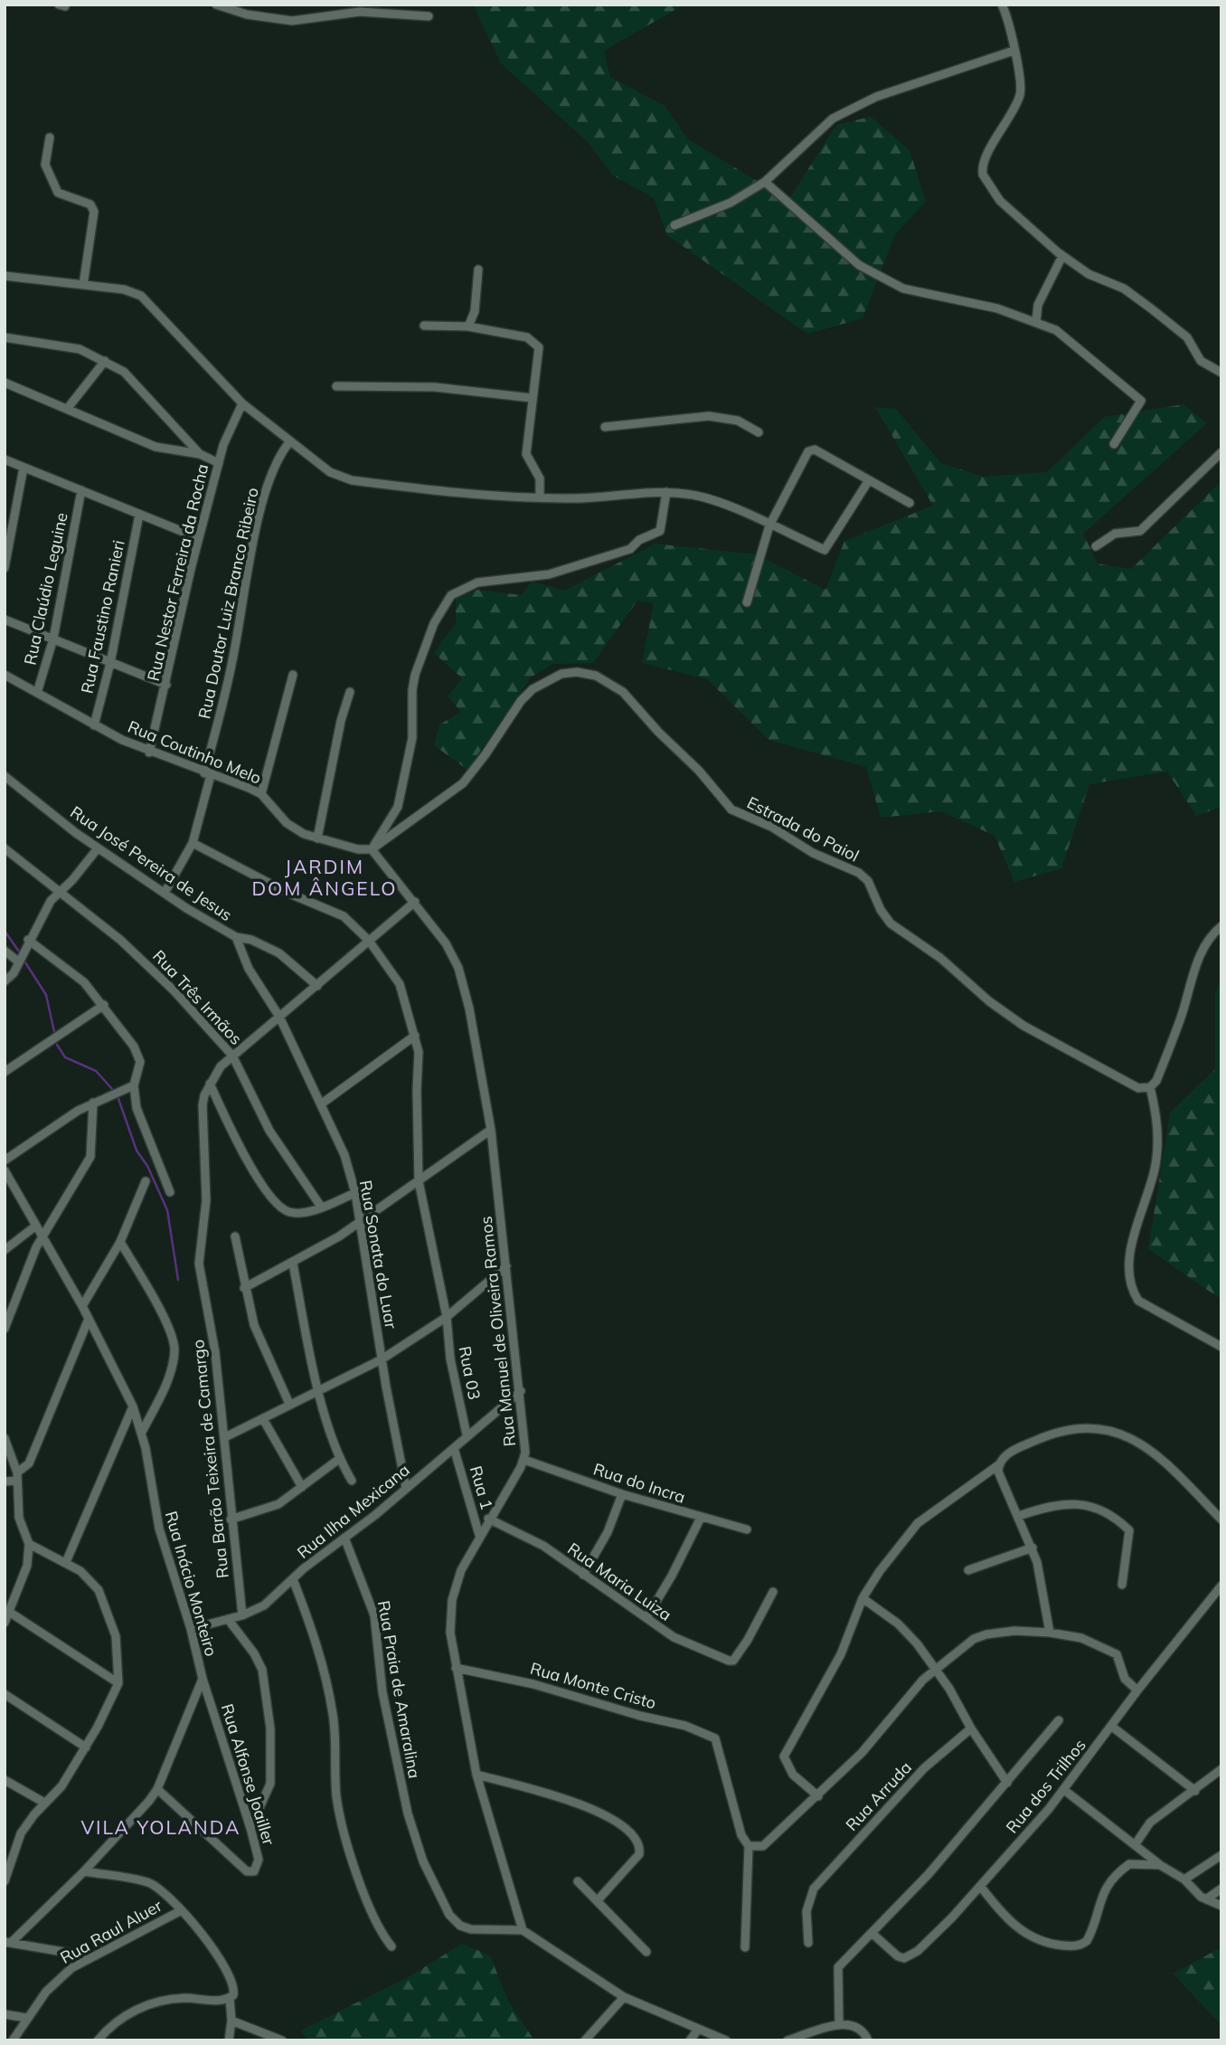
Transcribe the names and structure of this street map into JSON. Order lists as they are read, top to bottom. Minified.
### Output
{"streets":{"street":["Rua Nestor Ferreira da Rocha","Rua Claúdio Leguine","Rua Doutor Luiz Branco Ribeiro","Rua Faustino Ranieri","Rua Coutinho Melo","Estrada do Paiol","Rua José Pereira de Jesus","Rua Três Irmãos","Rua Sonata do Luar","Rua Manuel de Oliveira Ramos","Rua 03","Rua Barão Teixeira de Camargo","Rua do Incra","Rua 1","Rua Ilha Mexicana","Rua Maria Luiza","Rua Inácio Monteiro","Rua Monte Cristo","Rua Praia de Amaralina","Rua Alfonse Joailler","Rua dos Trilhos","Rua Arruda","Rua Raul Aluer"]},"crossings":[["Rua Nestor Ferreira da Rocha","Rua Coutinho Melo"],["Rua Claúdio Leguine","Rua Coutinho Melo"],["Rua Doutor Luiz Branco Ribeiro","Rua Coutinho Melo"],["Rua Doutor Luiz Branco Ribeiro","Rua José Pereira de Jesus"],["Rua Doutor Luiz Branco Ribeiro","Rua 03"],["Rua Faustino Ranieri","Rua Coutinho Melo"],["Rua Coutinho Melo","Estrada do Paiol"],["Rua Coutinho Melo","Rua Manuel de Oliveira Ramos"],["Estrada do Paiol","Rua Manuel de Oliveira Ramos"],["Rua José Pereira de Jesus","Rua Sonata do Luar"],["Rua José Pereira de Jesus","Rua Barão Teixeira de Camargo"],["Rua Três Irmãos","Rua Barão Teixeira de Camargo"],["Rua Sonata do Luar","Rua Barão Teixeira de Camargo"],["Rua Sonata do Luar","Rua Ilha Mexicana"],["Rua Manuel de Oliveira Ramos","Rua Barão Teixeira de Camargo"],["Rua Manuel de Oliveira Ramos","Rua do Incra"],["Rua Manuel de Oliveira Ramos","Rua 1"],["Rua Manuel de Oliveira Ramos","Rua Ilha Mexicana"],["Rua Manuel de Oliveira Ramos","Rua Maria Luiza"],["Rua Manuel de Oliveira Ramos","Rua Monte Cristo"],["Rua Manuel de Oliveira Ramos","Rua Praia de Amaralina"],["Rua 03","Rua Barão Teixeira de Camargo"],["Rua 03","Rua Ilha Mexicana"],["Rua Barão Teixeira de Camargo","Rua Ilha Mexicana"],["Rua 1","Rua Ilha Mexicana"],["Rua Ilha Mexicana","Rua Inácio Monteiro"],["Rua Ilha Mexicana","Rua Praia de Amaralina"],["Rua Inácio Monteiro","Rua Alfonse Joailler"]],"districts":["JARDIM DOM ÂNGELO","VILA YOLANDA"]}
